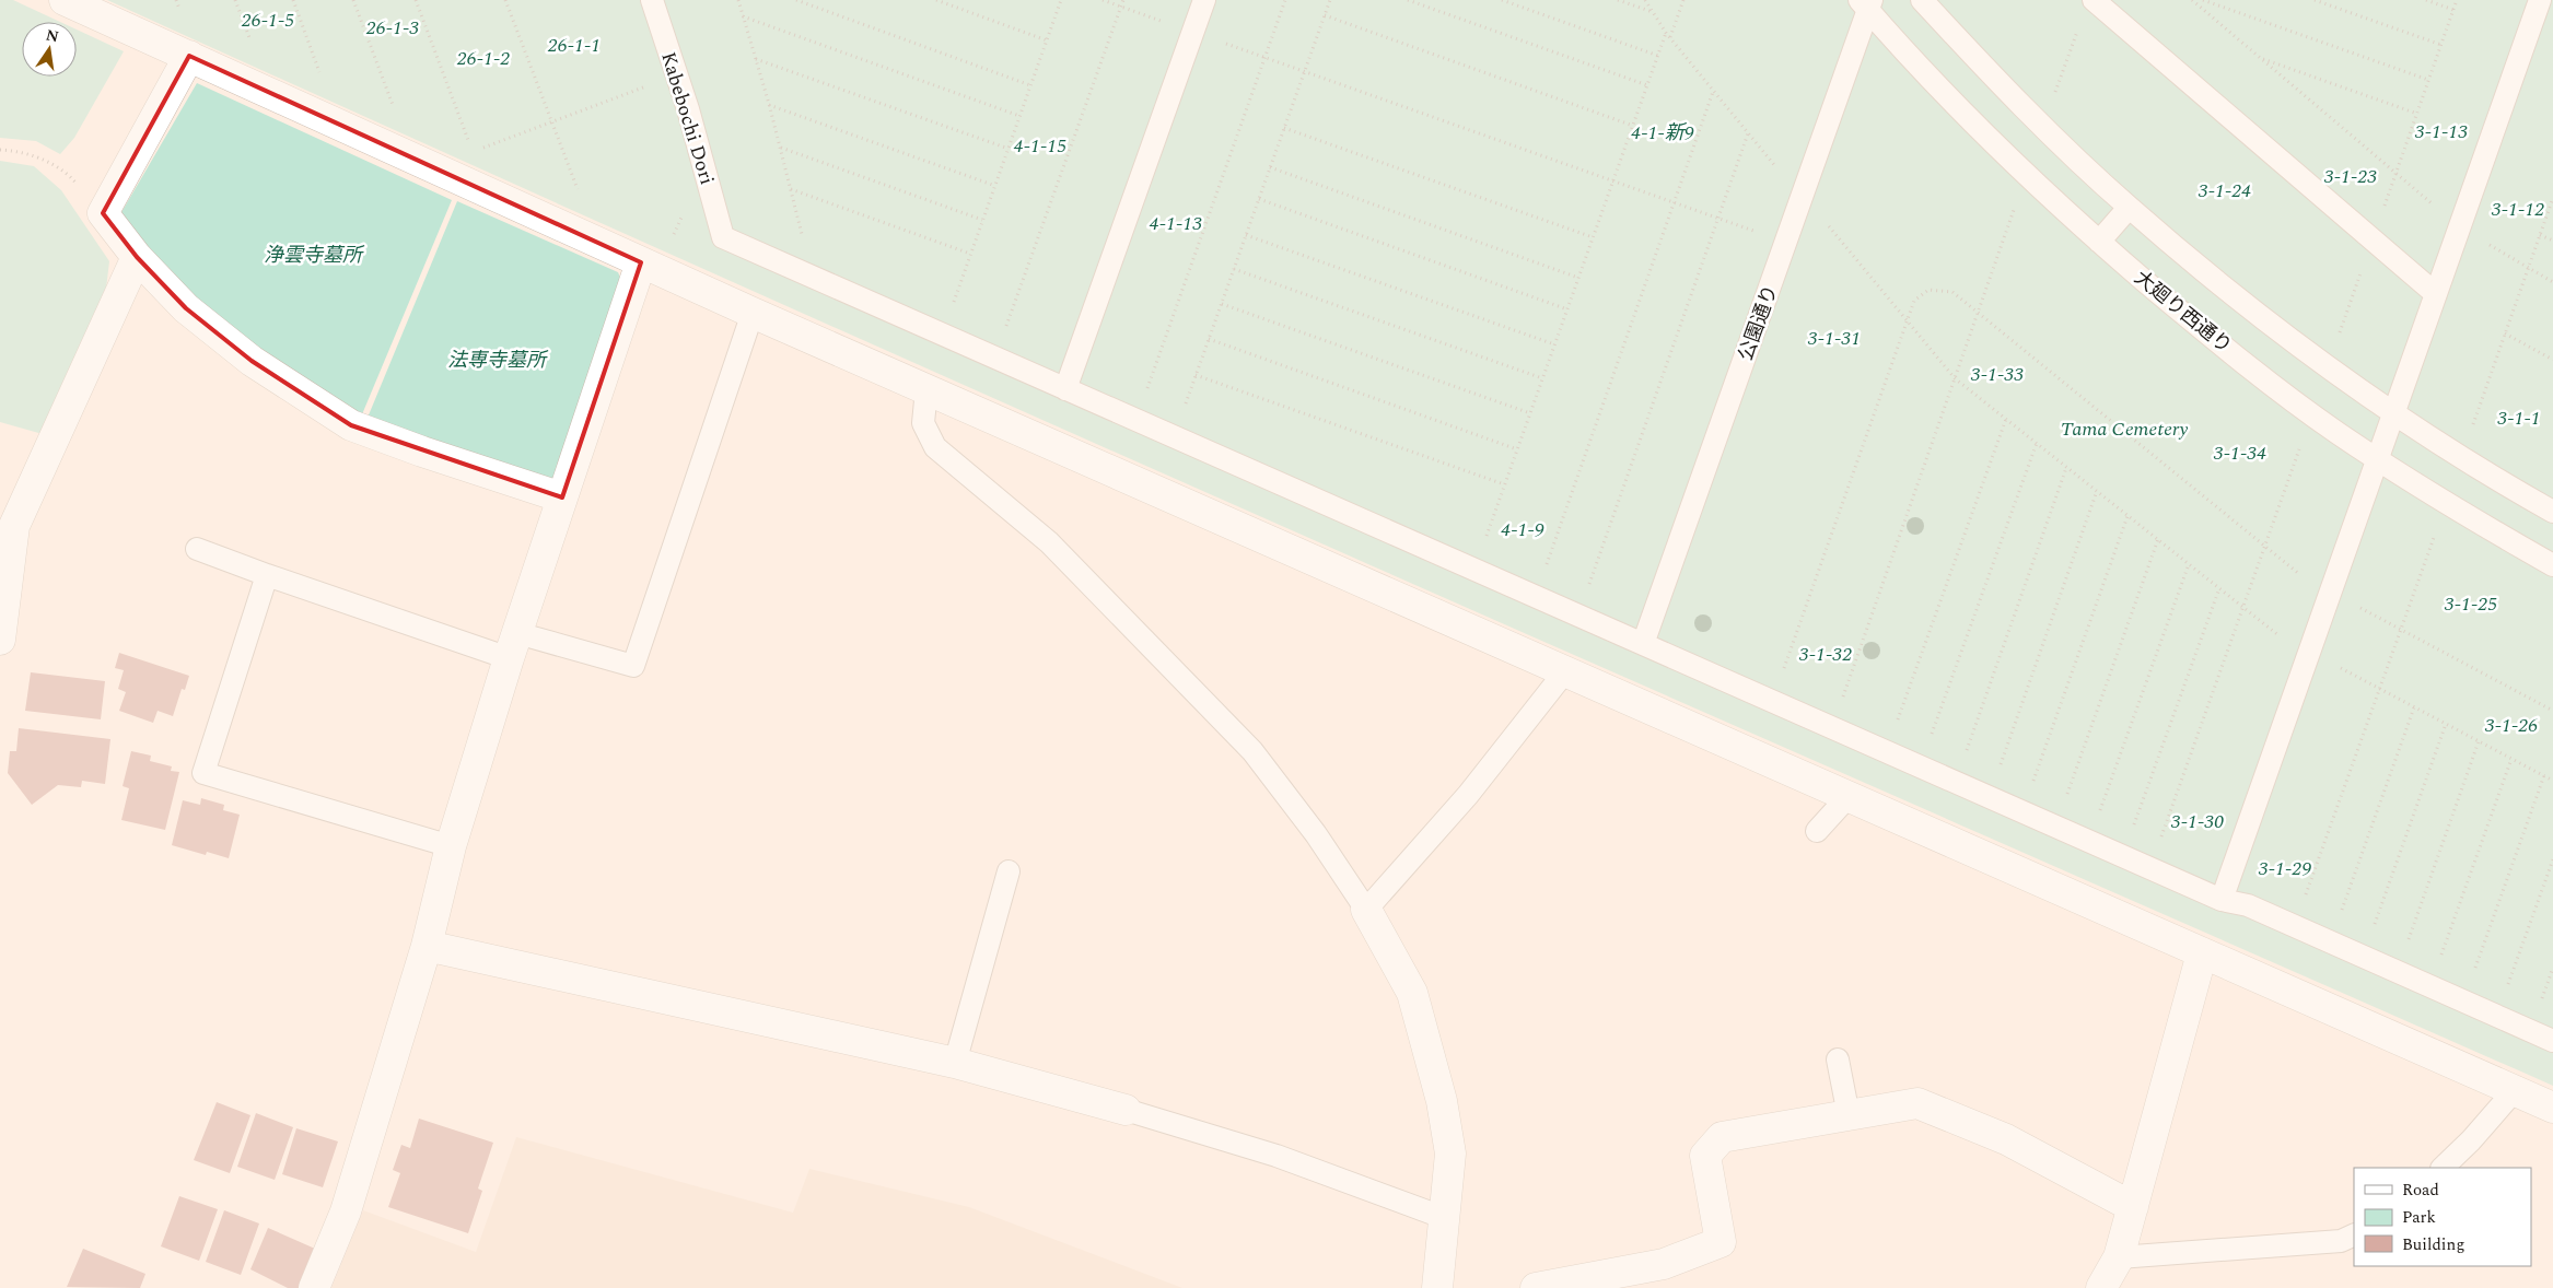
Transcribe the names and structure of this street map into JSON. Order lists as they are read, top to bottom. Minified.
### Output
{"streets":{"lane":["Kabebochi Dori","大廻り西通り","公園通り"]},"crossings":[["大廻り西通り","公園通り"]],"parks":["26-1-5","26-1-3","26-1-1","26-1-2","3-1-13","4-1-新9","4-1-15","3-1-23","3-1-24","3-1-12","4-1-13","浄雲寺墓所","3-1-31","法専寺墓所","3-1-33","3-1-1","Tama Cemetery","3-1-34","4-1-9","3-1-25","3-1-32","3-1-26","3-1-30","3-1-29"],"legend":["Road","Park","Building"],"north":"top"}
